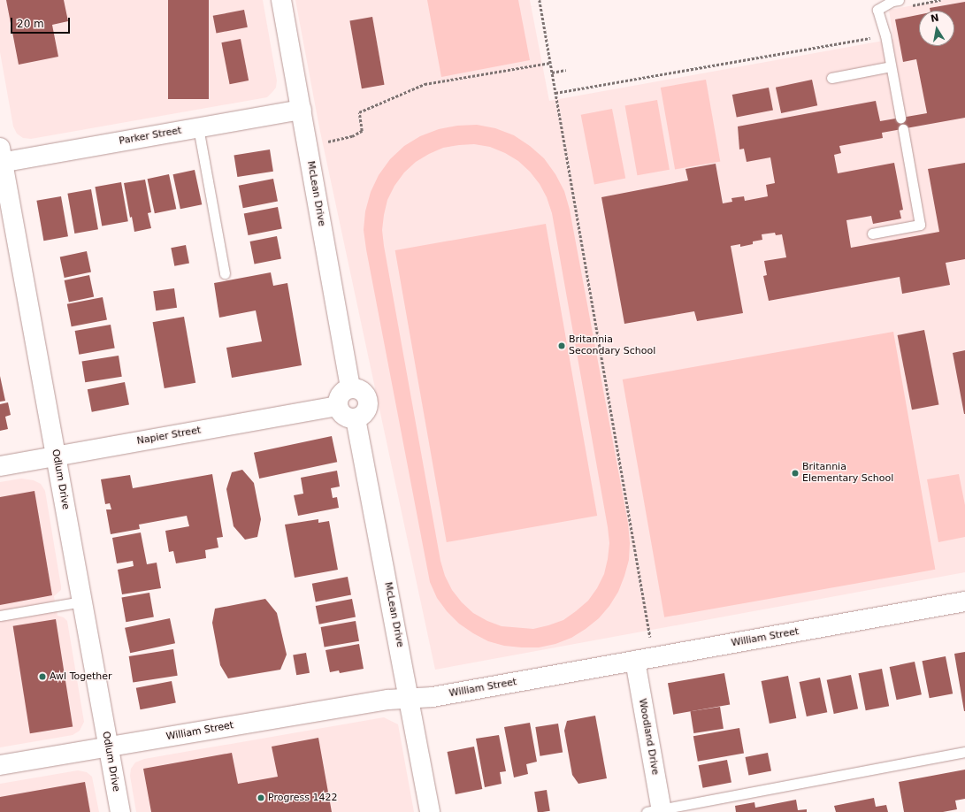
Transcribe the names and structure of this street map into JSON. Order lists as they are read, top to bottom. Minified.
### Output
{"streets":{"street":["Parker Street","McLean Drive","Napier Street","Odlum Drive","William Street","Woodland Drive"]},"crossings":[["Parker Street","McLean Drive"],["Parker Street","Odlum Drive"],["McLean Drive","Napier Street"],["McLean Drive","William Street"],["Napier Street","Odlum Drive"],["Odlum Drive","William Street"],["William Street","Woodland Drive"]],"places":["Britannia Secondary School","Britannia Elementary School","Awl Together","Progress 1422"],"scale_bar":"20 m","north":"top"}
